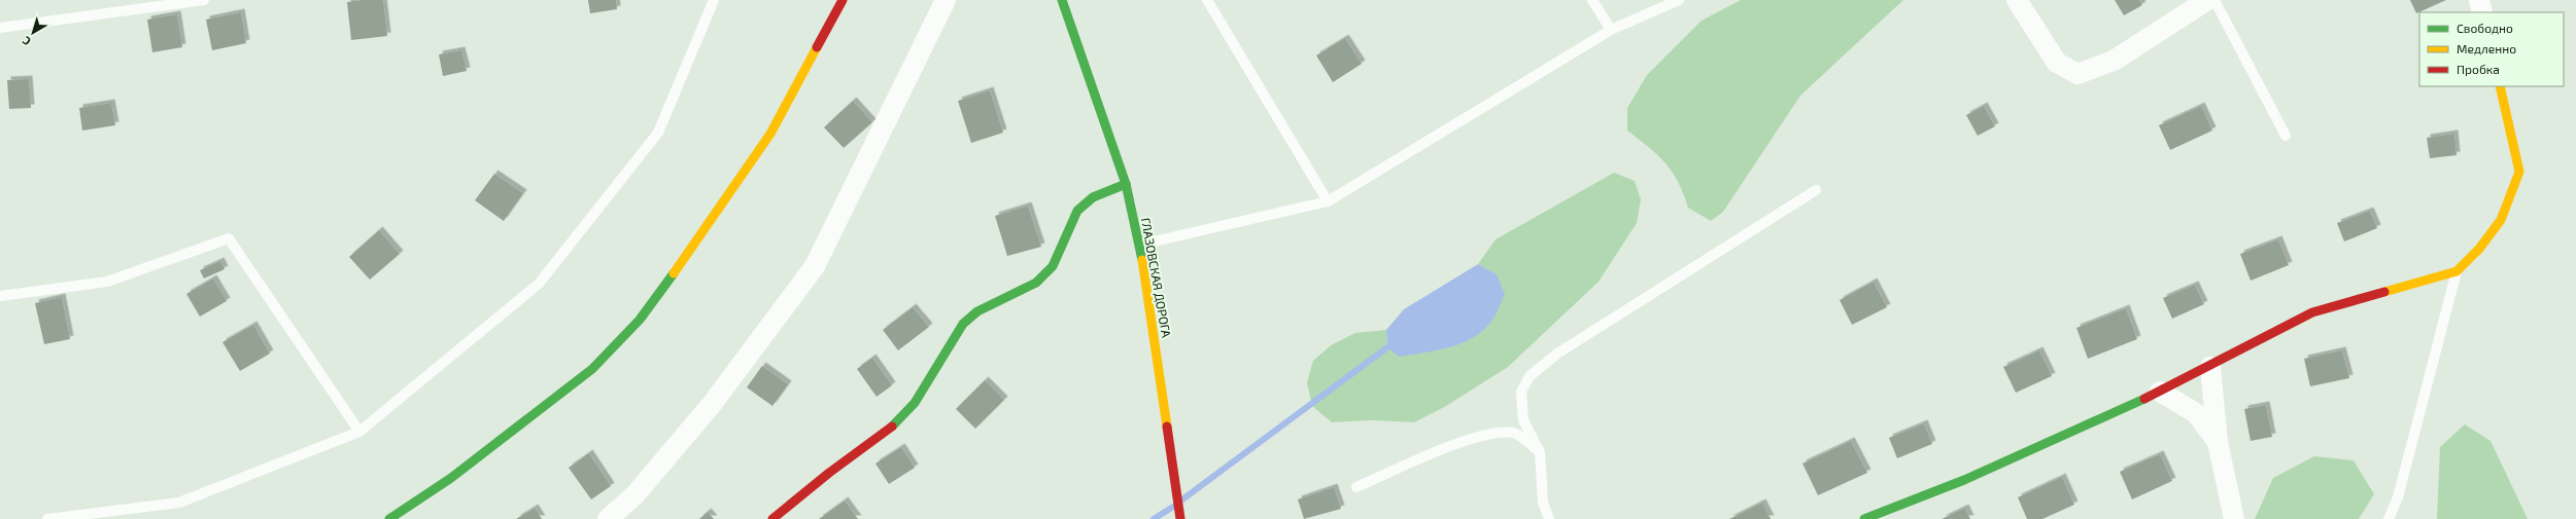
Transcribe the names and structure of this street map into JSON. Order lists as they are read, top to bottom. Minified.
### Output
{"streets":{"street":["ГЛАЗОВСКАЯ ДОРОГА"]},"legend":["Свободно","Медленно","Пробка"],"north":"bottom left"}
